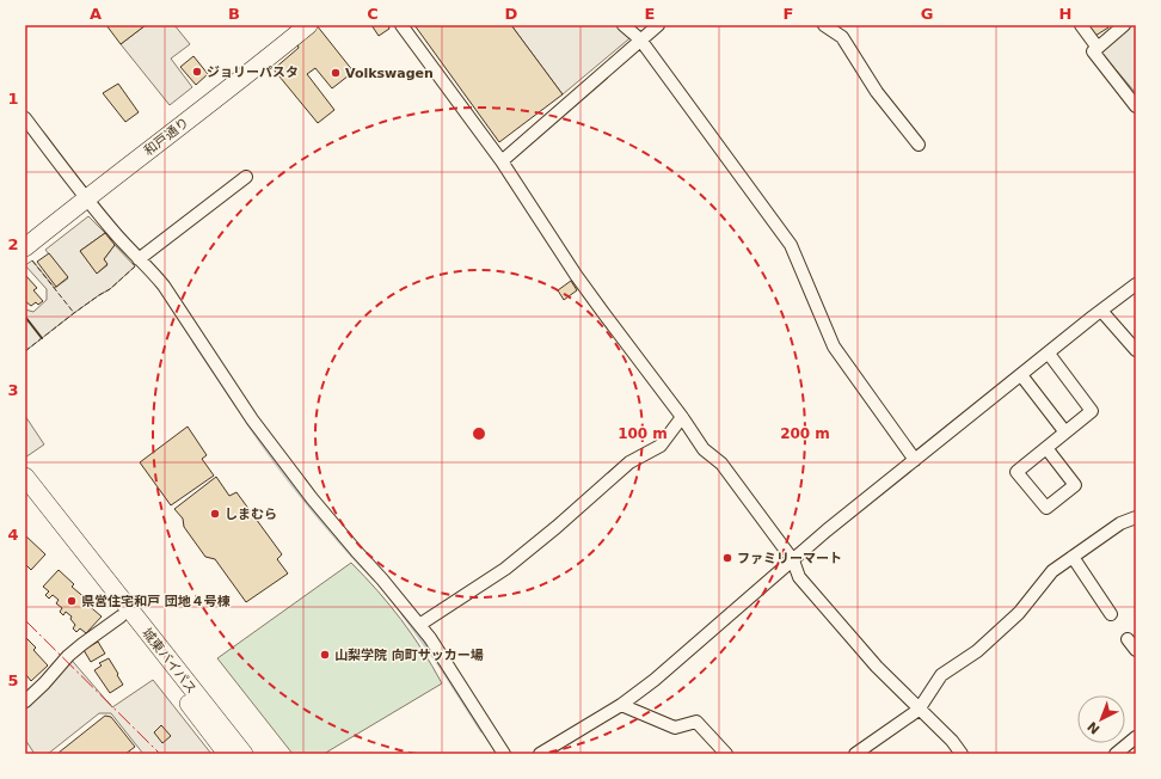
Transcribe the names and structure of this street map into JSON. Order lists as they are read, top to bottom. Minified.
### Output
{"streets":{"highway":["和戸通り","城東バイパス"]},"places":["ジョリーパスタ","Volkswagen","しまむら","ファミリーマート","県営住宅和戸 団地４号棟","山梨学院 向町サッカー場"],"north":"bottom left","grid":{"columns":["A","B","C","D","E","F","G","H"],"rows":["1","2","3","4","5"]},"rings":["100 m","200 m"]}
